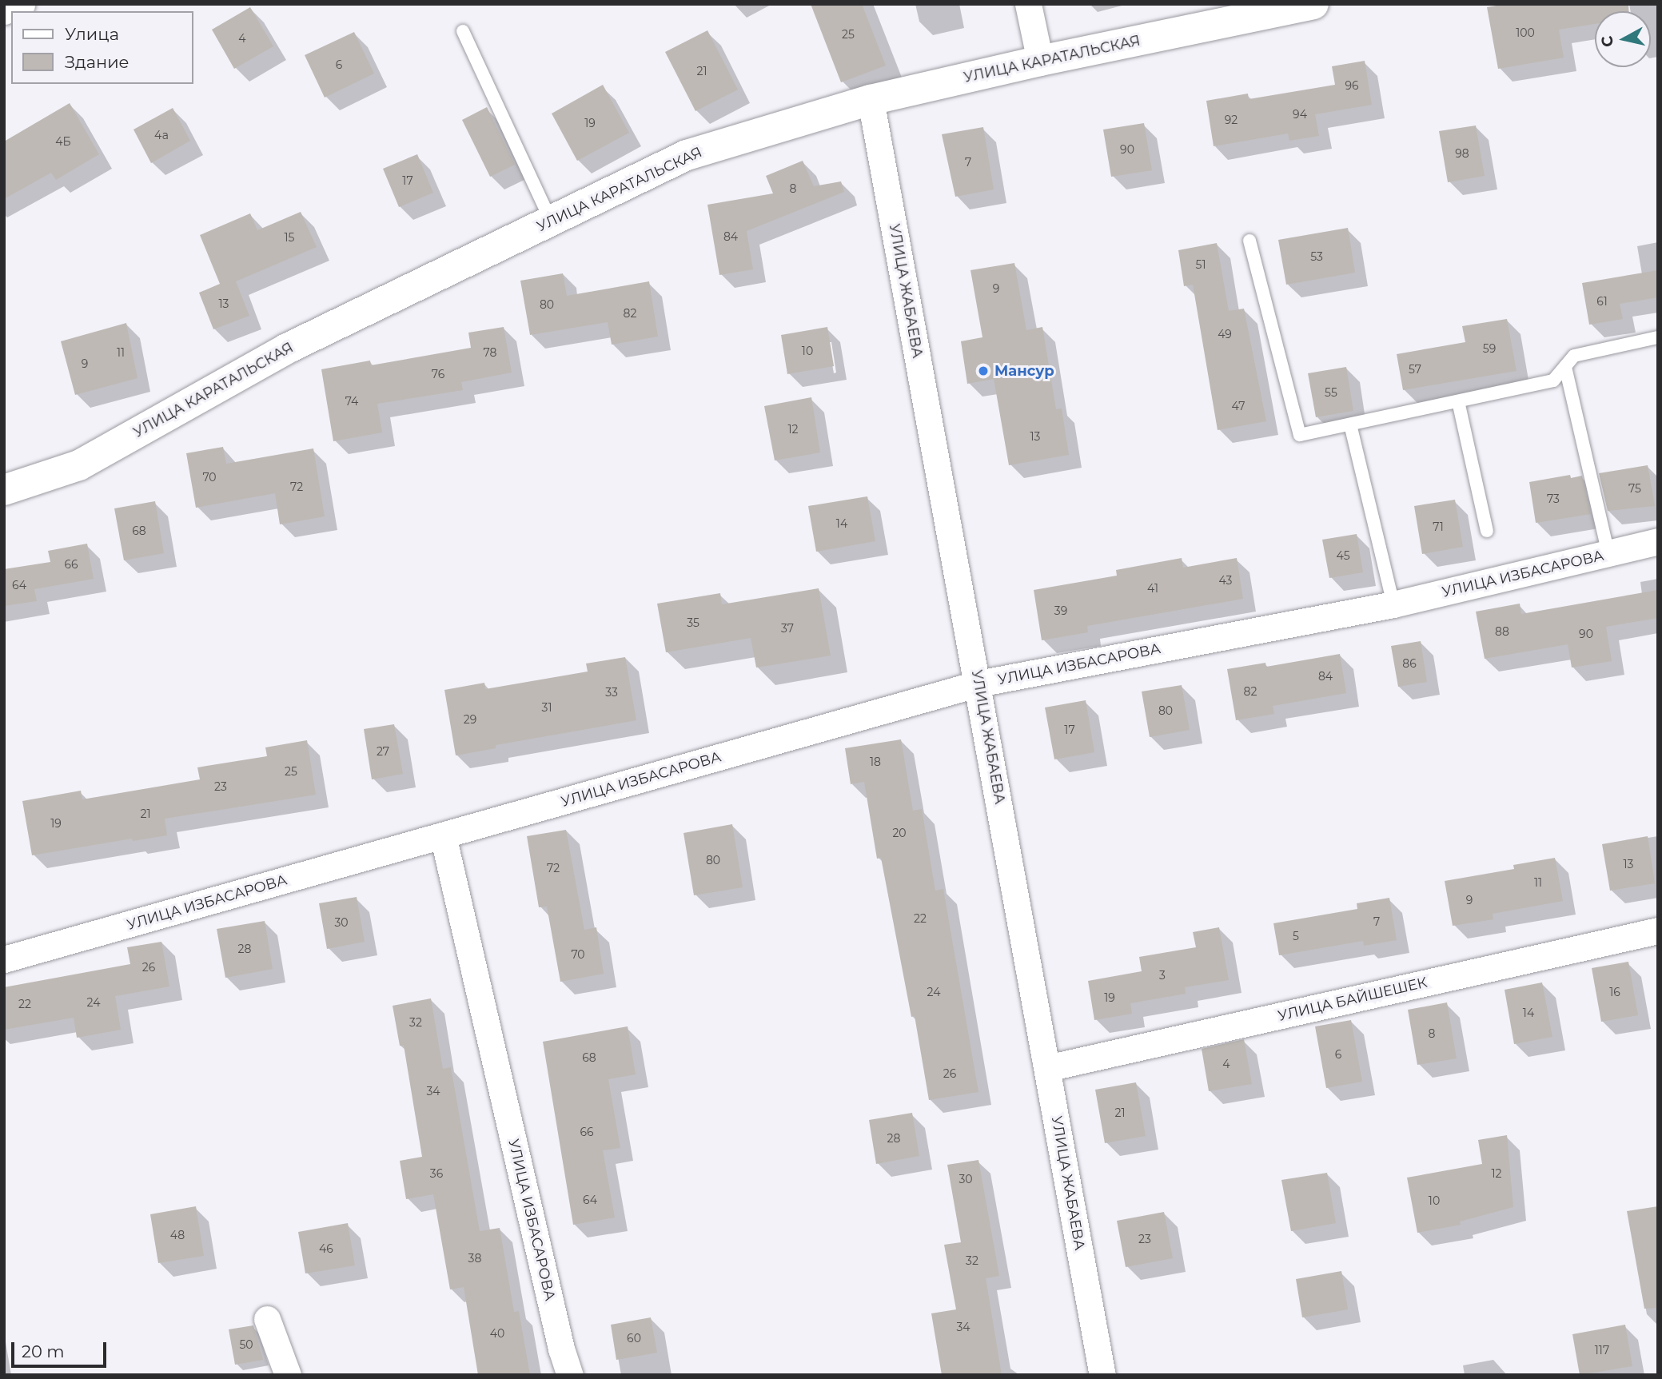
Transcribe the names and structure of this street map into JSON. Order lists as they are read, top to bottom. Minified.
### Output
{"streets":{"street":["УЛИЦА КАРАТАЛЬСКАЯ","УЛИЦА ЖАБАЕВА","УЛИЦА ИЗБАСАРОВА","УЛИЦА БАЙШЕШЕК"]},"crossings":[["УЛИЦА КАРАТАЛЬСКАЯ","УЛИЦА ЖАБАЕВА"],["УЛИЦА ЖАБАЕВА","УЛИЦА ИЗБАСАРОВА"],["УЛИЦА ЖАБАЕВА","УЛИЦА БАЙШЕШЕК"]],"places":["Мансур"],"house_numbers":["100","25","4","6","21","96","94","92","19","4а","4Б","90","98","7","17","8","84","15","53","51","9","61","13","80","82","49","59","10","11","78","9","57","76","55","74","47","12","13","70","72","75","73","14","71","68","45","66","43","64","41","39","35","37","88","90","86","84","82","33","31","80","29","17","27","18","25","23","21","19","20","80","13","72","11","9","22","7","30","5","28","70","26","3","24","16","19","24","22","14","32","8","6","68","4","26","34","21","66","28","36","12","30","64","10","48","23","46","38","32","34","40","60","50","117"],"legend":["Улица","Здание"],"scale_bar":"20 m","north":"left"}
